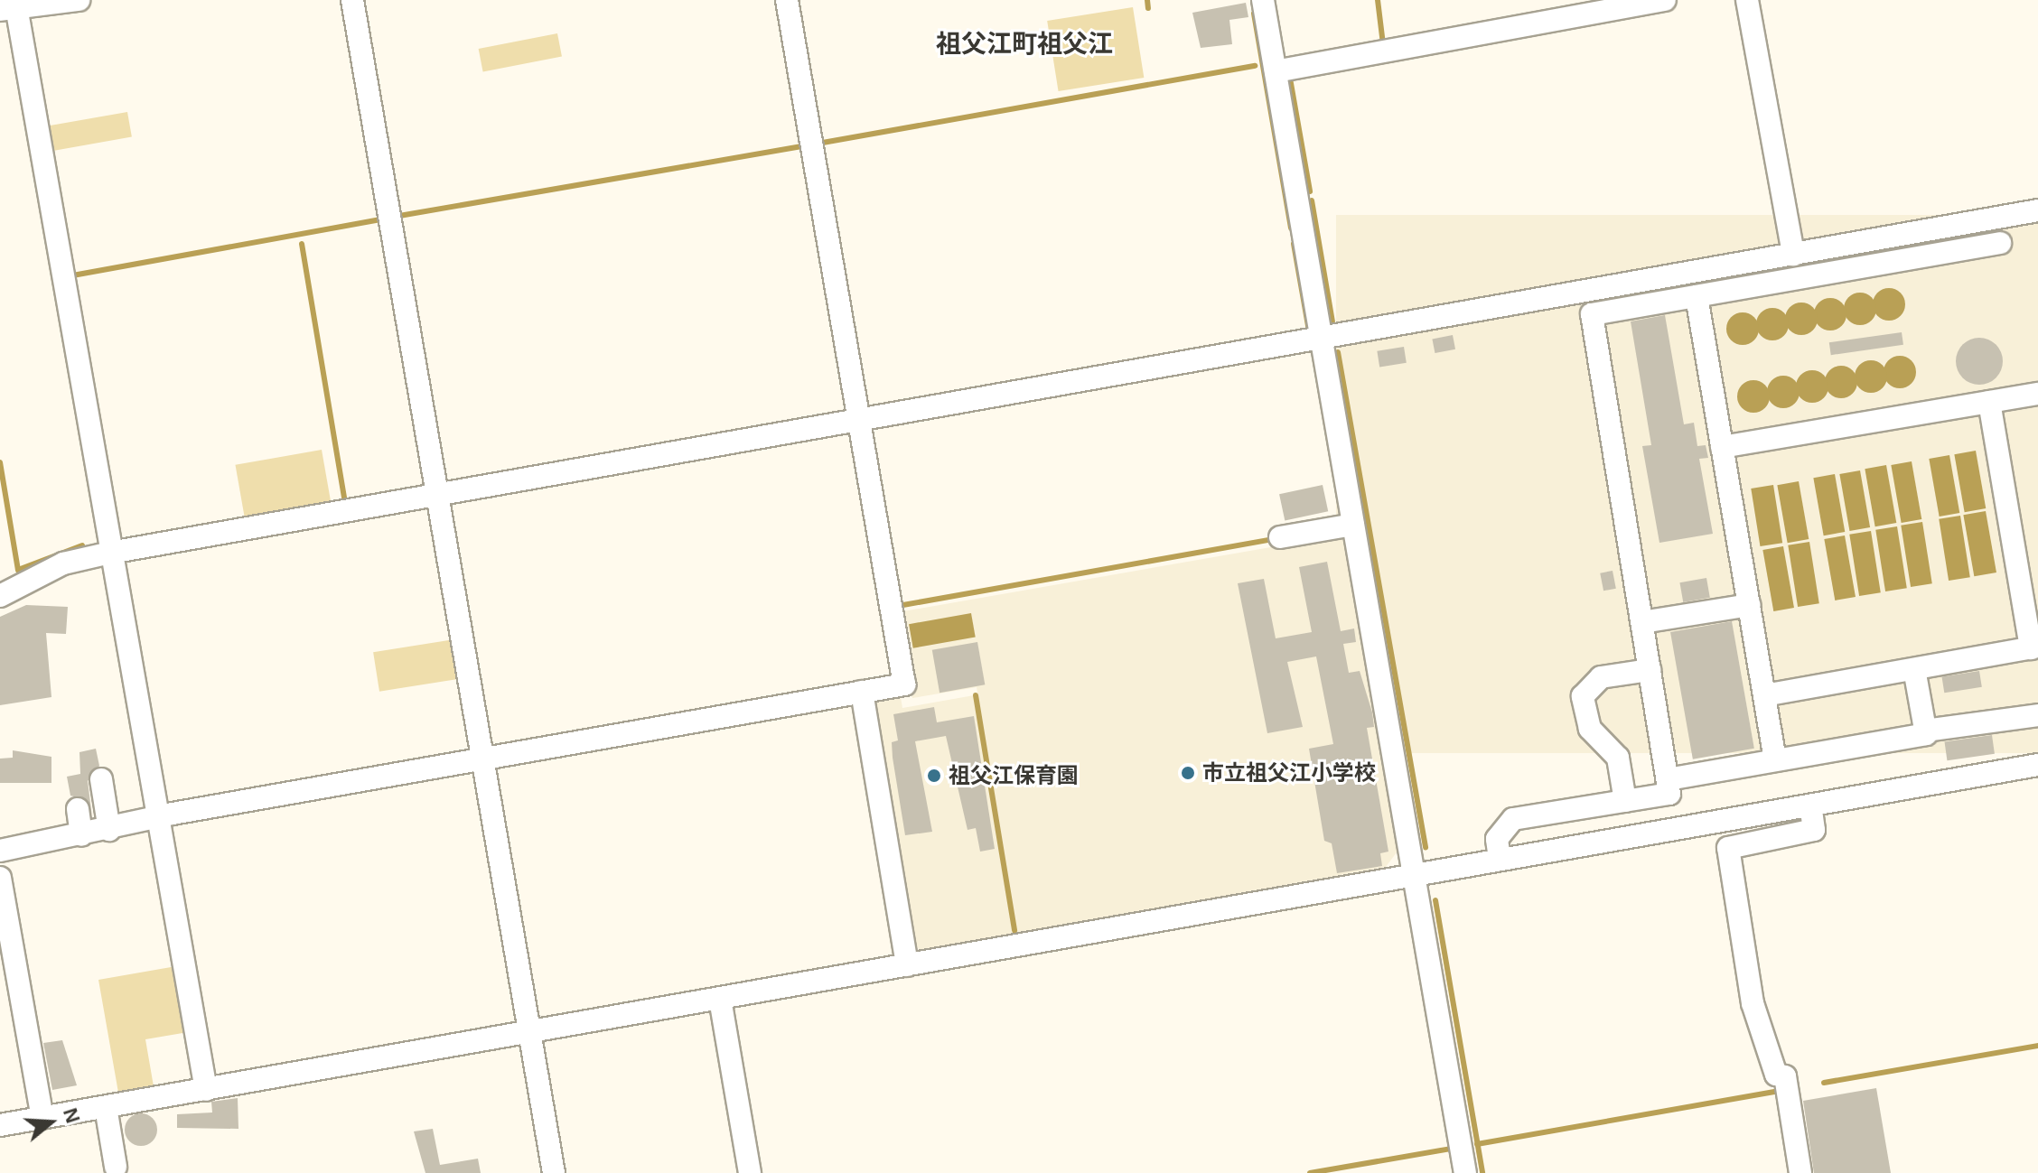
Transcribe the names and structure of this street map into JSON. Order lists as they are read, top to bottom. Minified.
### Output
{"districts":["祖父江町祖父江"],"places":["市立祖父江小学校","祖父江保育園"],"north":"right"}
